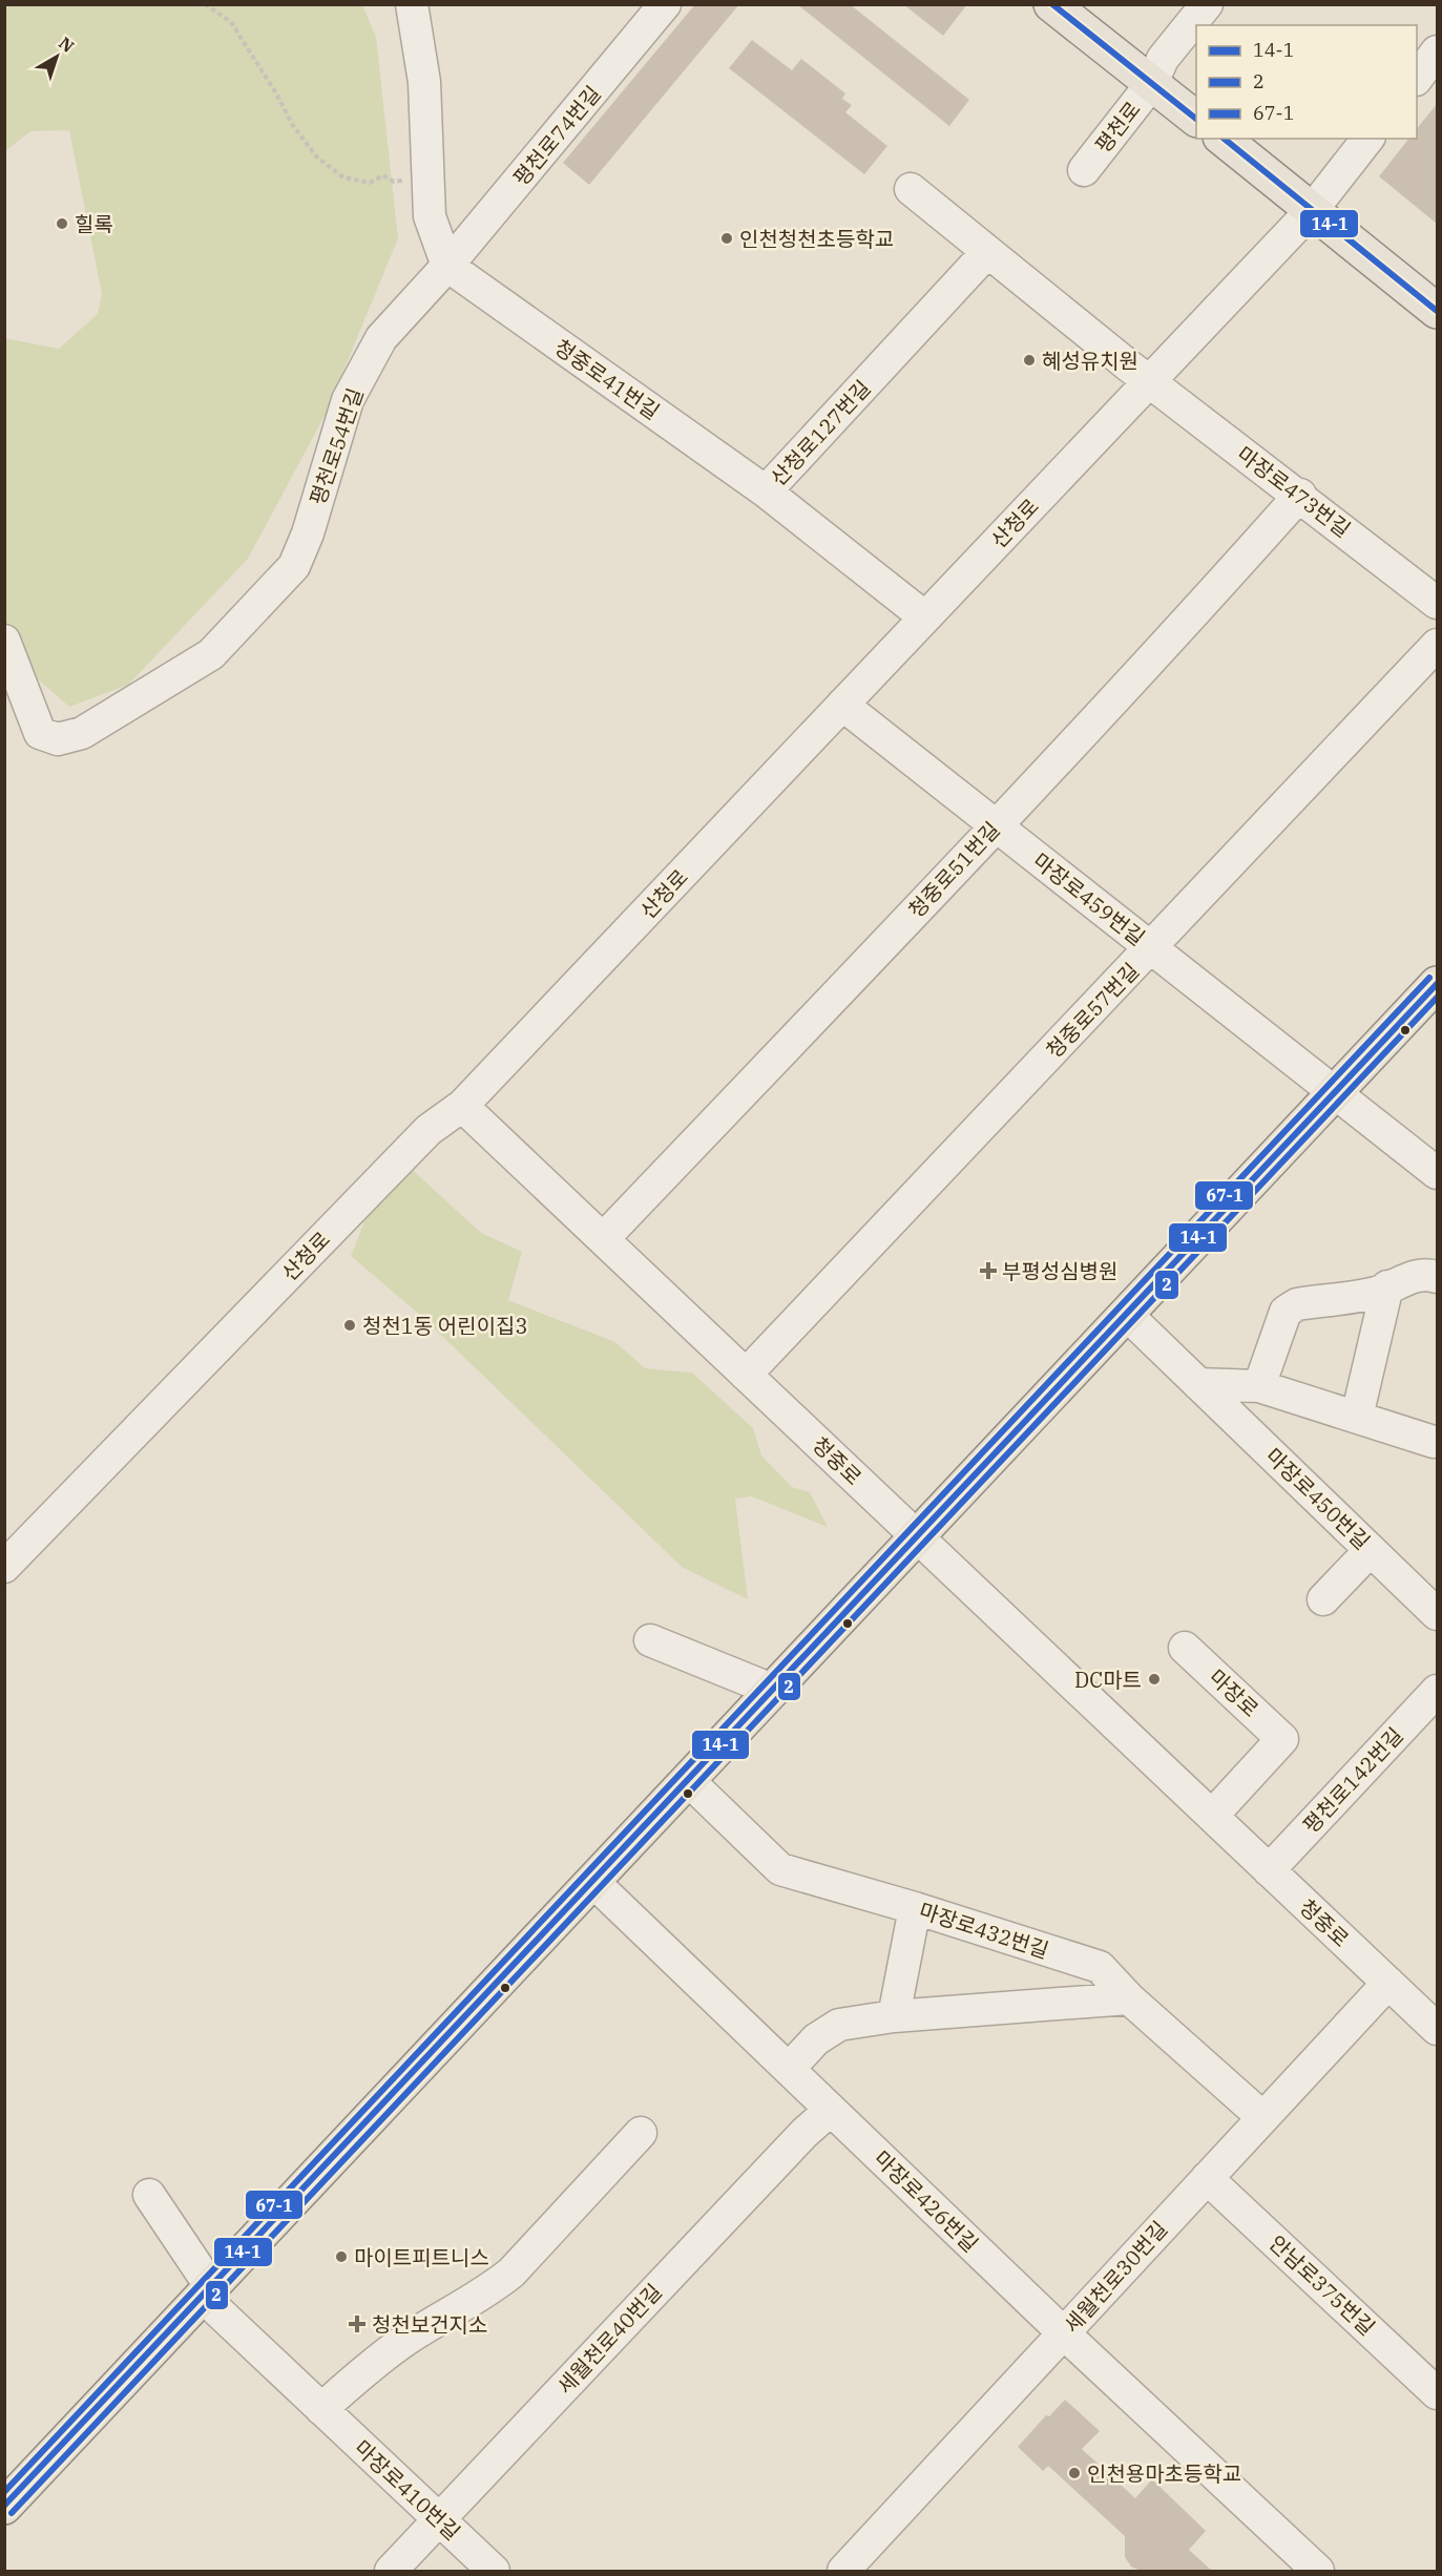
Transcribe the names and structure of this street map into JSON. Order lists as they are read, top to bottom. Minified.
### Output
{"streets":{"main road":["평천로"],"street":["평천로74번길","청중로41번길","산청로127번길","평천로54번길","마장로473번길","산청로","청중로51번길","마장로459번길","청중로57번길","청중로","마장로450번길","마장로","평천로142번길","마장로432번길","마장로426번길","세월천로30번길","안남로375번길","세월천로40번길","마장로410번길"]},"crossings":[["평천로74번길","청중로41번길"],["평천로74번길","평천로54번길"],["청중로41번길","산청로127번길"],["청중로41번길","평천로54번길"],["산청로127번길","산청로"],["마장로473번길","산청로"],["마장로473번길","청중로51번길"],["산청로","마장로459번길"],["산청로","청중로"],["청중로51번길","마장로459번길"],["청중로51번길","청중로"],["마장로459번길","청중로57번길"],["청중로57번길","청중로"],["청중로","마장로"],["청중로","평천로142번길"],["청중로","세월천로30번길"],["마장로432번길","세월천로30번길"],["마장로426번길","세월천로30번길"],["마장로426번길","세월천로40번길"],["세월천로30번길","안남로375번길"],["세월천로40번길","마장로410번길"]],"places":{"other":["힐록","인천청천초등학교","혜성유치원","청천1동 어린이집3","DC마트","마이트피트니스","인천용마초등학교"],"health":["부평성심병원","청천보건지소"]},"lines":["transit line 14-1","transit line 67-1","transit line 2"],"legend":["14-1","2","67-1"],"north":"top right"}
